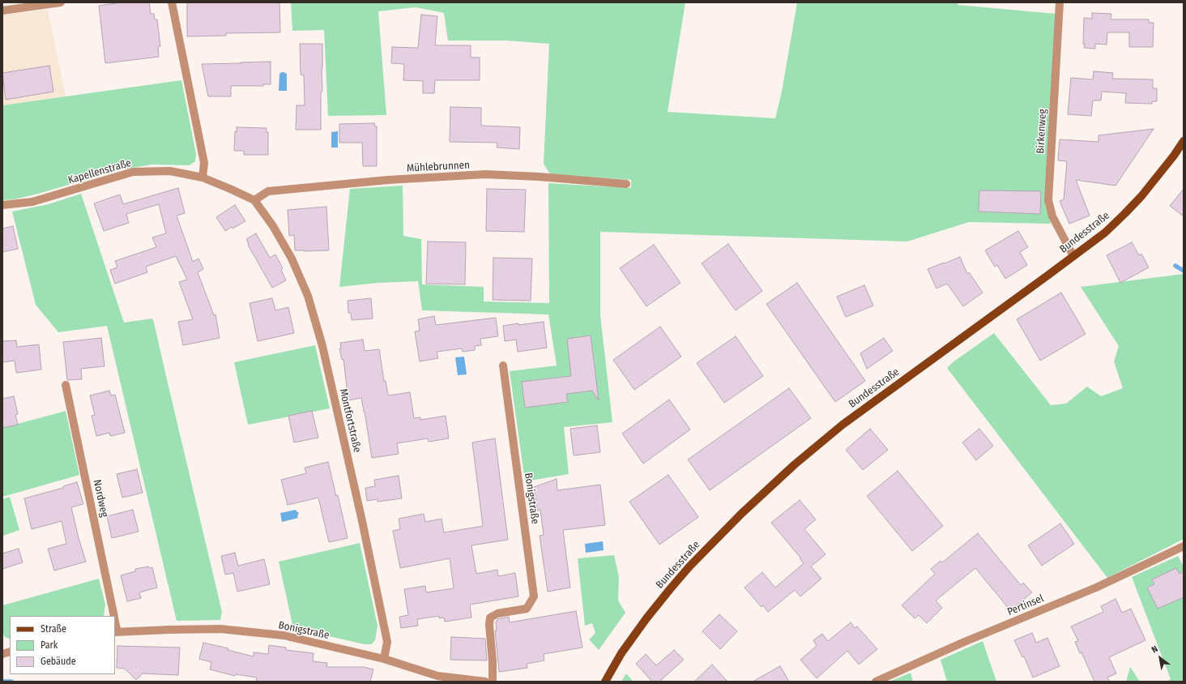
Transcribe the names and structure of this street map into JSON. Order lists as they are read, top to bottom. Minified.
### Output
{"streets":{"main road":["Bundesstraße"],"street":["Birkenweg","Mühlebrunnen","Kapellenstraße","Montfortstraße","Nordweg","Bonigstraße","Pertinsel"]},"crossings":[["Birkenweg","Bundesstraße"],["Mühlebrunnen","Kapellenstraße"],["Mühlebrunnen","Montfortstraße"],["Kapellenstraße","Montfortstraße"],["Montfortstraße","Bonigstraße"]],"legend":["Straße","Park","Gebäude"],"north":"top left"}
